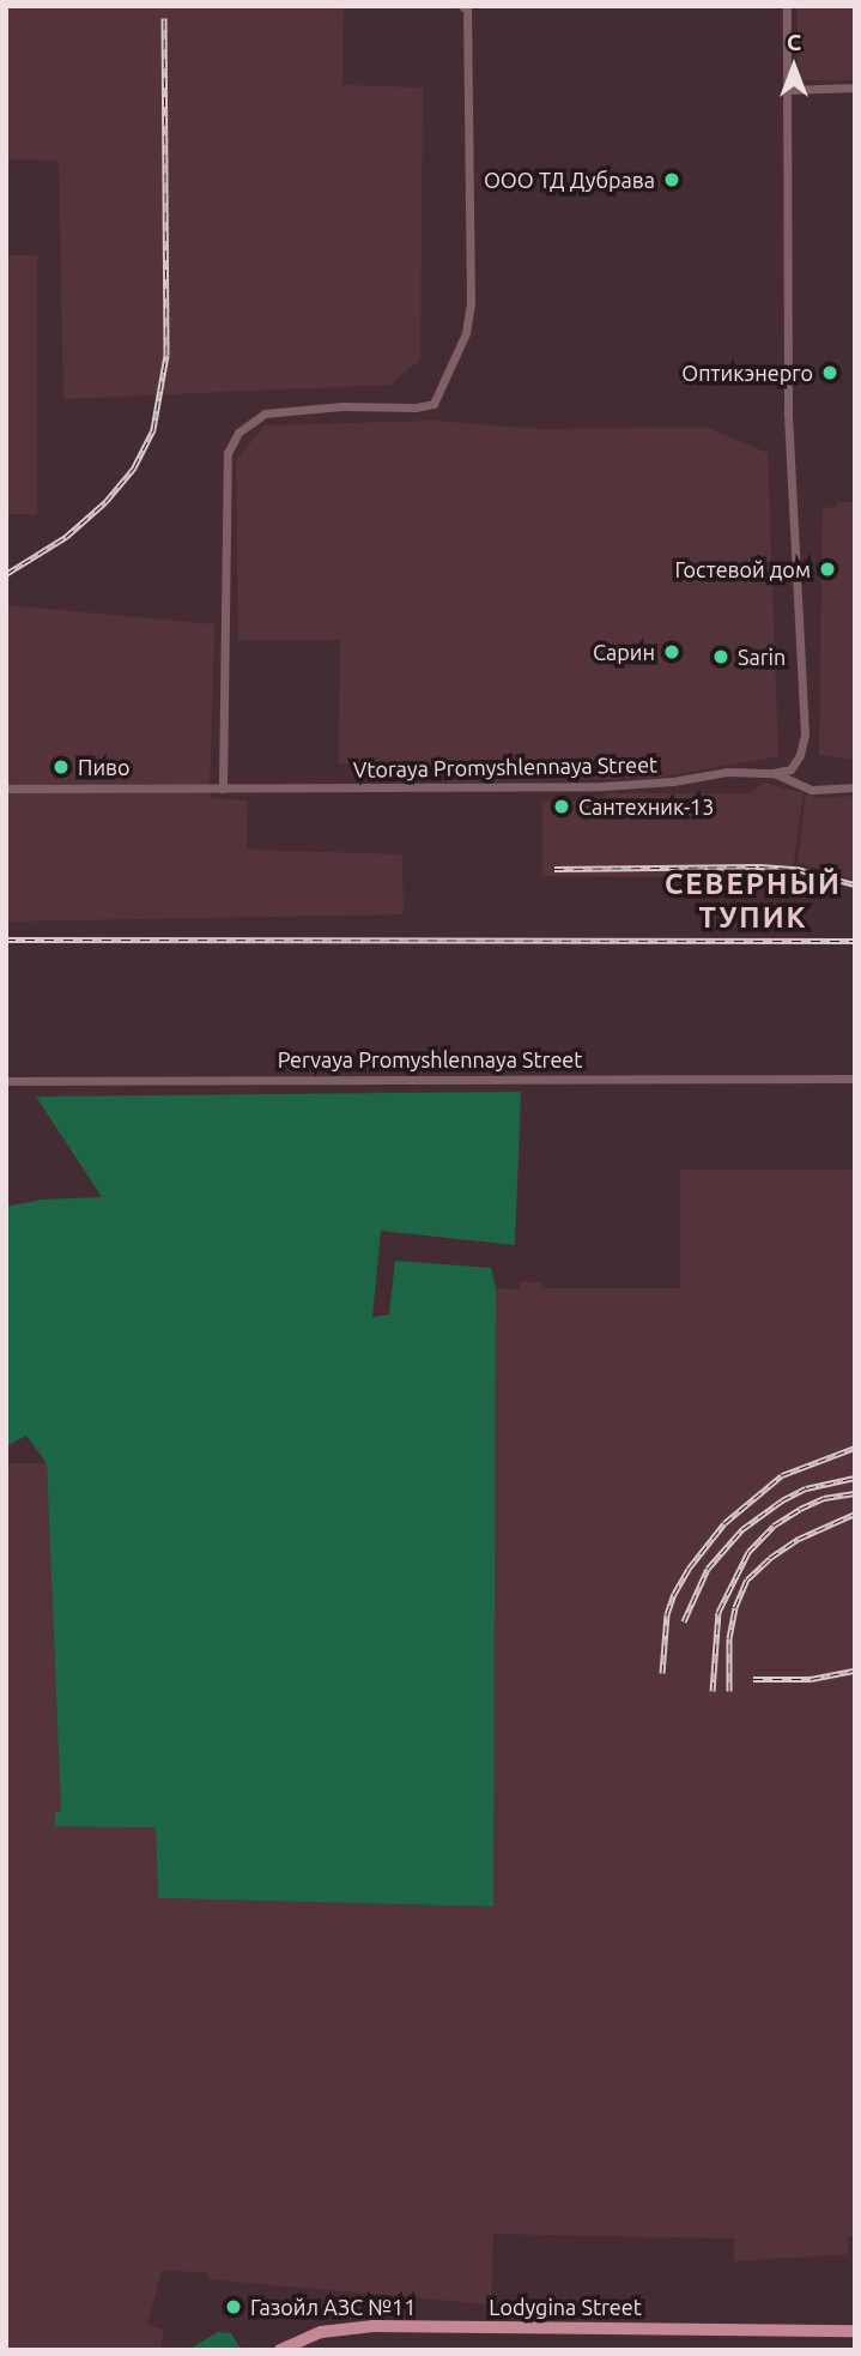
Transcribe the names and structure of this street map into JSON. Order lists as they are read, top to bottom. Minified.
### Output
{"streets":{"main road":["Lodygina Street"],"street":["Vtoraya Promyshlennaya Street","Pervaya Promyshlennaya Street"]},"districts":["СЕВЕРНЫЙ ТУПИК"],"places":["ООО ТД Дубрава","Оптикэнерго","Гостевой дом","Сарин","Sarin","Пиво","Сантехник-13","Газойл АЗС №11"],"north":"top"}
